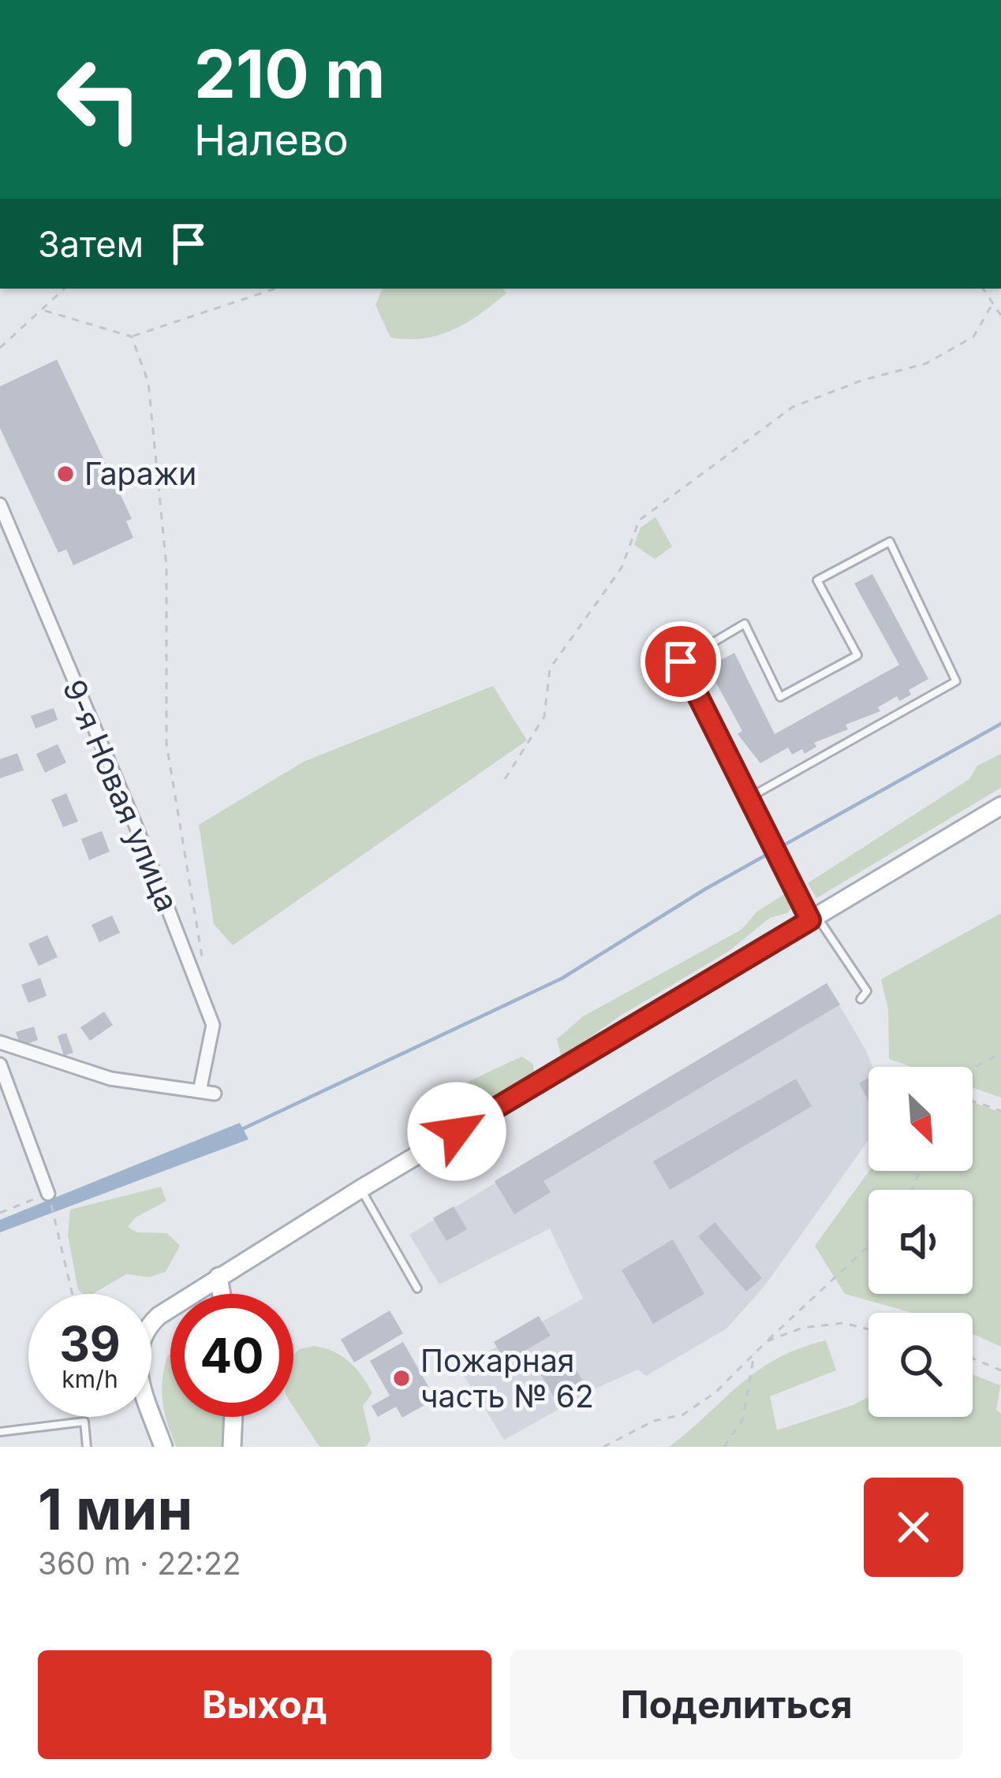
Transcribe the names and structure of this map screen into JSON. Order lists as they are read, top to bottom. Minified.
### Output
{"streets":{"street":["9-я Новая улица"]},"places":["Гаражи","Пожарная часть № 62"],"north":"bottom right","page":{"turn":["210 m","Налево"],"then":"Затем","speed":"39 km/h","limit":"40","heading":["1 мин","360 m · 22:22"],"buttons":["Выход","Поделиться"]}}
